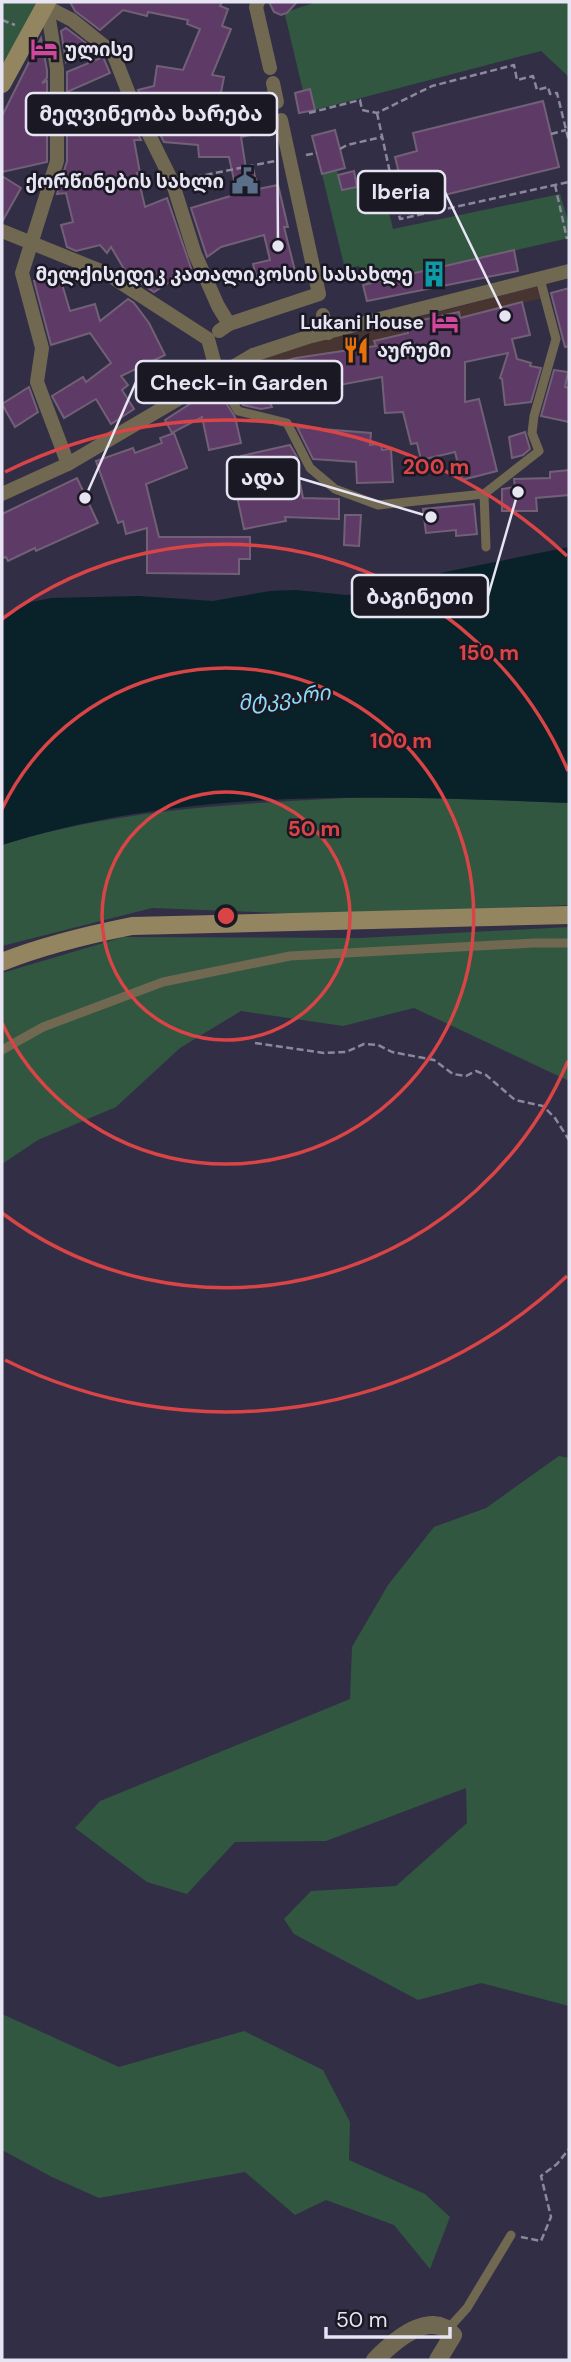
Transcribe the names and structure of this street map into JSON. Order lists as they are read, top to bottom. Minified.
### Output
{"water":["მტკვარი"],"places":{"hotel":["ულისე","Lukani House"],"public building":["ქორწინების სახლი"],"other":["მეღვინეობა ხარება","Iberia","ბაგინეთი","Check-in Garden","ადა"],"building":["მელქისედეკ კათალიკოსის სასახლე"],"restaurant":["აურუმი"]},"scale_bar":"50 m","rings":["200 m","150 m","100 m","50 m"]}
